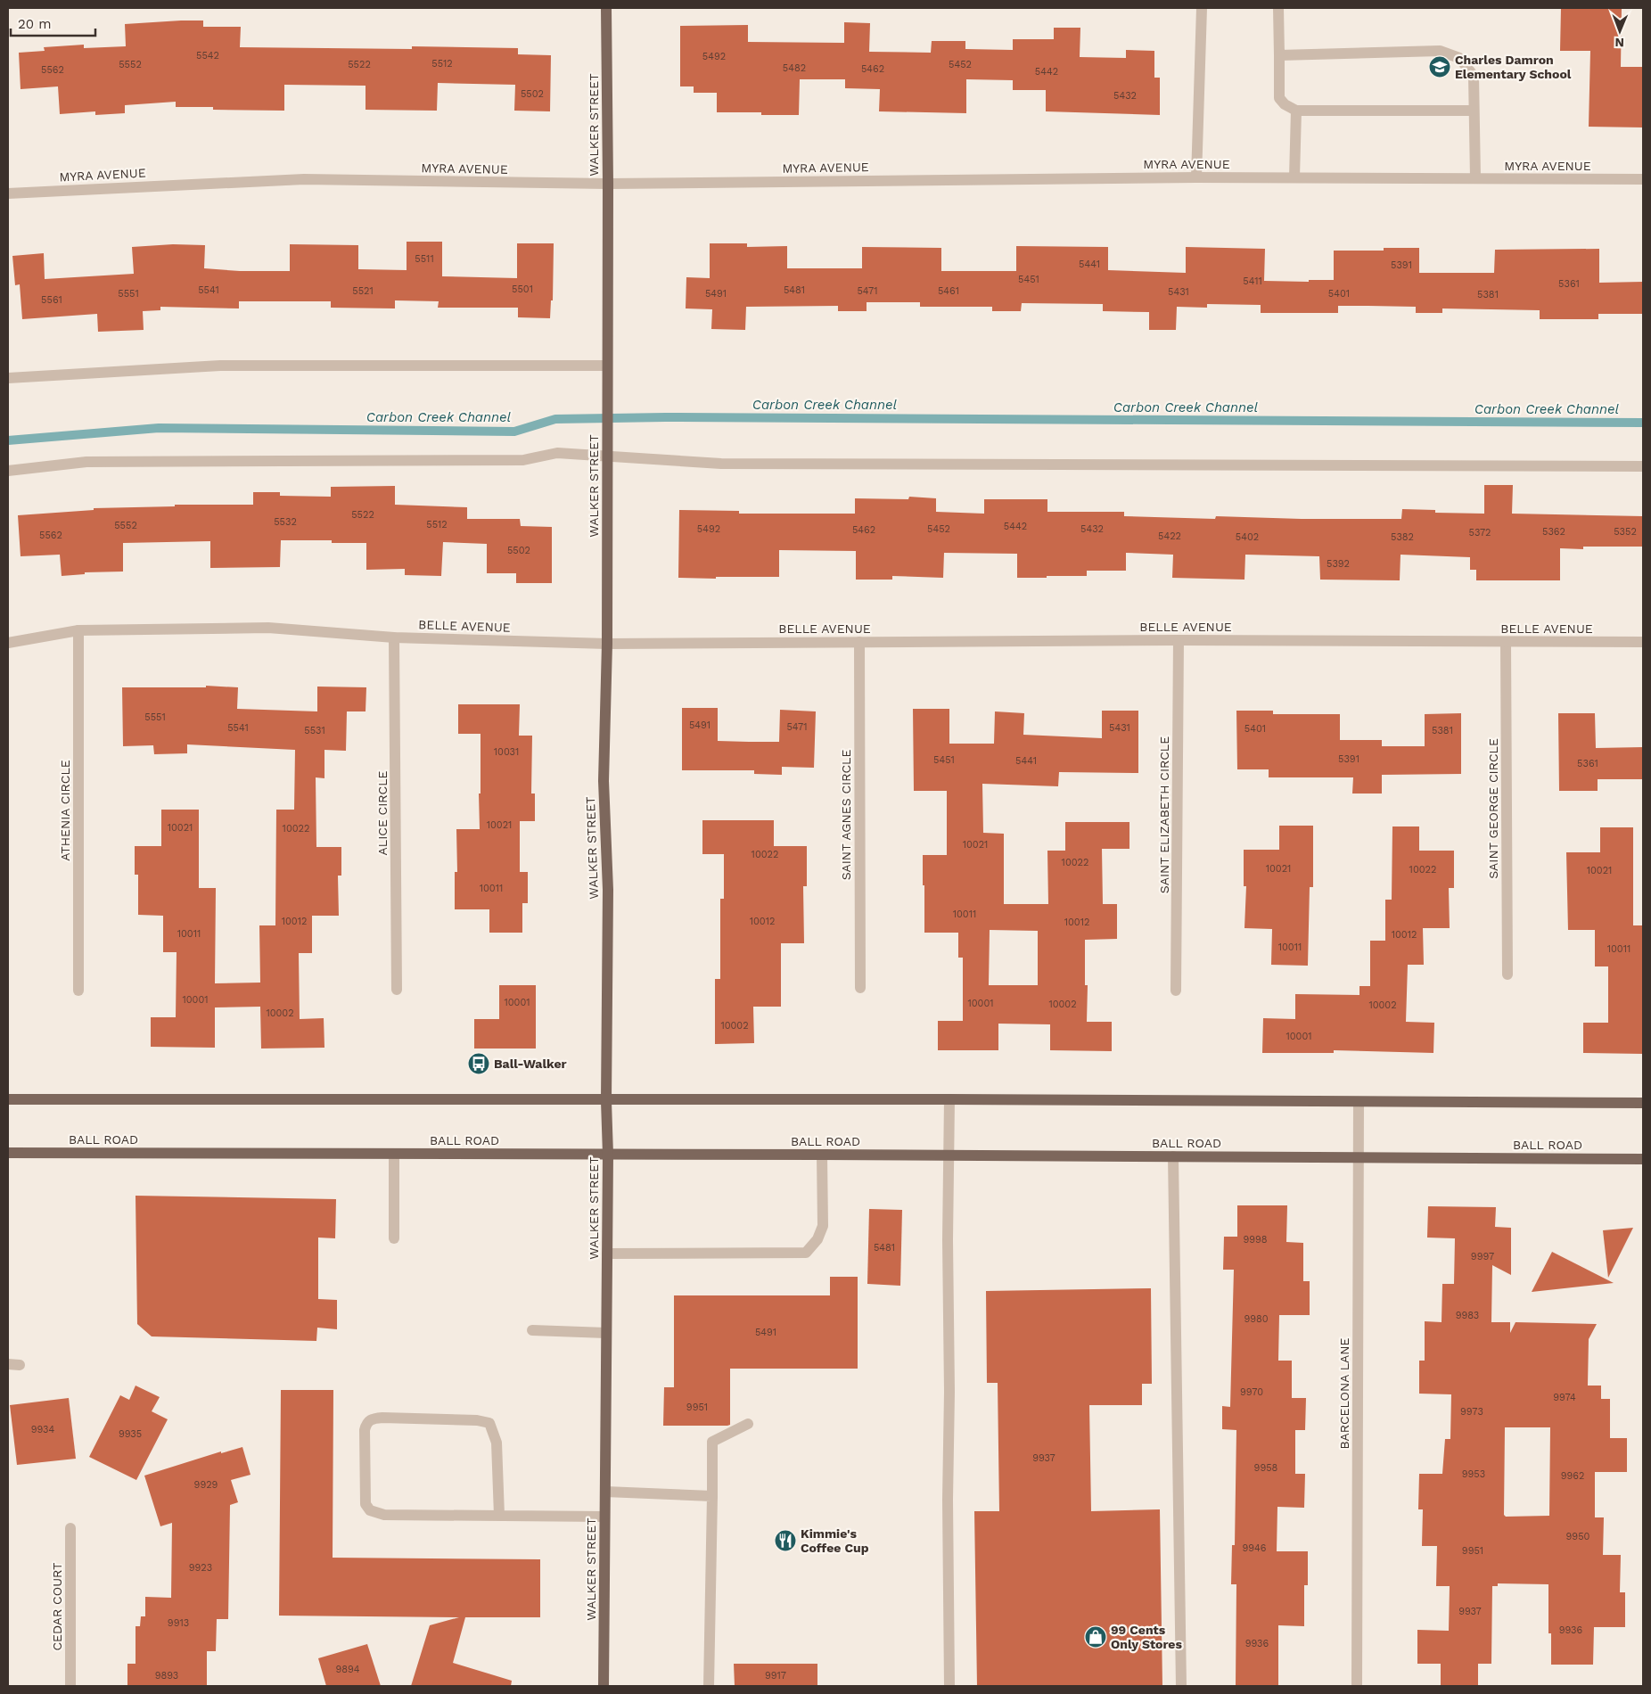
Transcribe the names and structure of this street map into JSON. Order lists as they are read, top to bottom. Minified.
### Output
{"streets":{"main road":["WALKER STREET","BALL ROAD"],"street":["MYRA AVENUE","BELLE AVENUE","SAINT GEORGE CIRCLE","ATHENIA CIRCLE","ALICE CIRCLE","SAINT AGNES CIRCLE","SAINT ELIZABETH CIRCLE","BARCELONA LANE","CEDAR COURT"]},"crossings":[["WALKER STREET","MYRA AVENUE"],["WALKER STREET","BELLE AVENUE"],["WALKER STREET","BALL ROAD"],["BELLE AVENUE","SAINT GEORGE CIRCLE"],["BELLE AVENUE","ATHENIA CIRCLE"],["BELLE AVENUE","ALICE CIRCLE"],["BELLE AVENUE","SAINT AGNES CIRCLE"],["BELLE AVENUE","SAINT ELIZABETH CIRCLE"],["BALL ROAD","BARCELONA LANE"]],"water":["Carbon Creek Channel"],"places":{"school or university":["Charles Damron Elementary School"],"bus stop":["Ball-Walker"],"restaurant":["Kimmie's Coffee Cup"],"shop":["99 Cents Only Stores"]},"house_numbers":["5542","5492","5512","5552","5522","5452","5482","5462","5562","5442","5502","5432","5511","5441","5391","5451","5411","5361","5501","5541","5481","5521","5471","5461","5431","5551","5491","5401","5381","5561","5522","5532","5512","5552","5442","5492","5452","5432","5462","5362","5352","5372","5562","5422","5402","5382","5502","5392","5551","5491","5471","5541","5431","5401","5531","5381","10031","5391","5451","5441","5361","10021","10021","10022","10021","10022","10022","10021","10022","10021","10011","10011","10012","10012","10012","10011","10012","10011","10011","10001","10001","10001","10002","10002","10002","10002","10001","9998","5481","9997","9983","9980","5491","9970","9974","9951","9973","9934","9935","9937","9958","9953","9962","9929","9950","9946","9951","9923","9937","9913","9936","9936","9894","9893","9917"],"scale_bar":"20 m","north":"bottom"}
